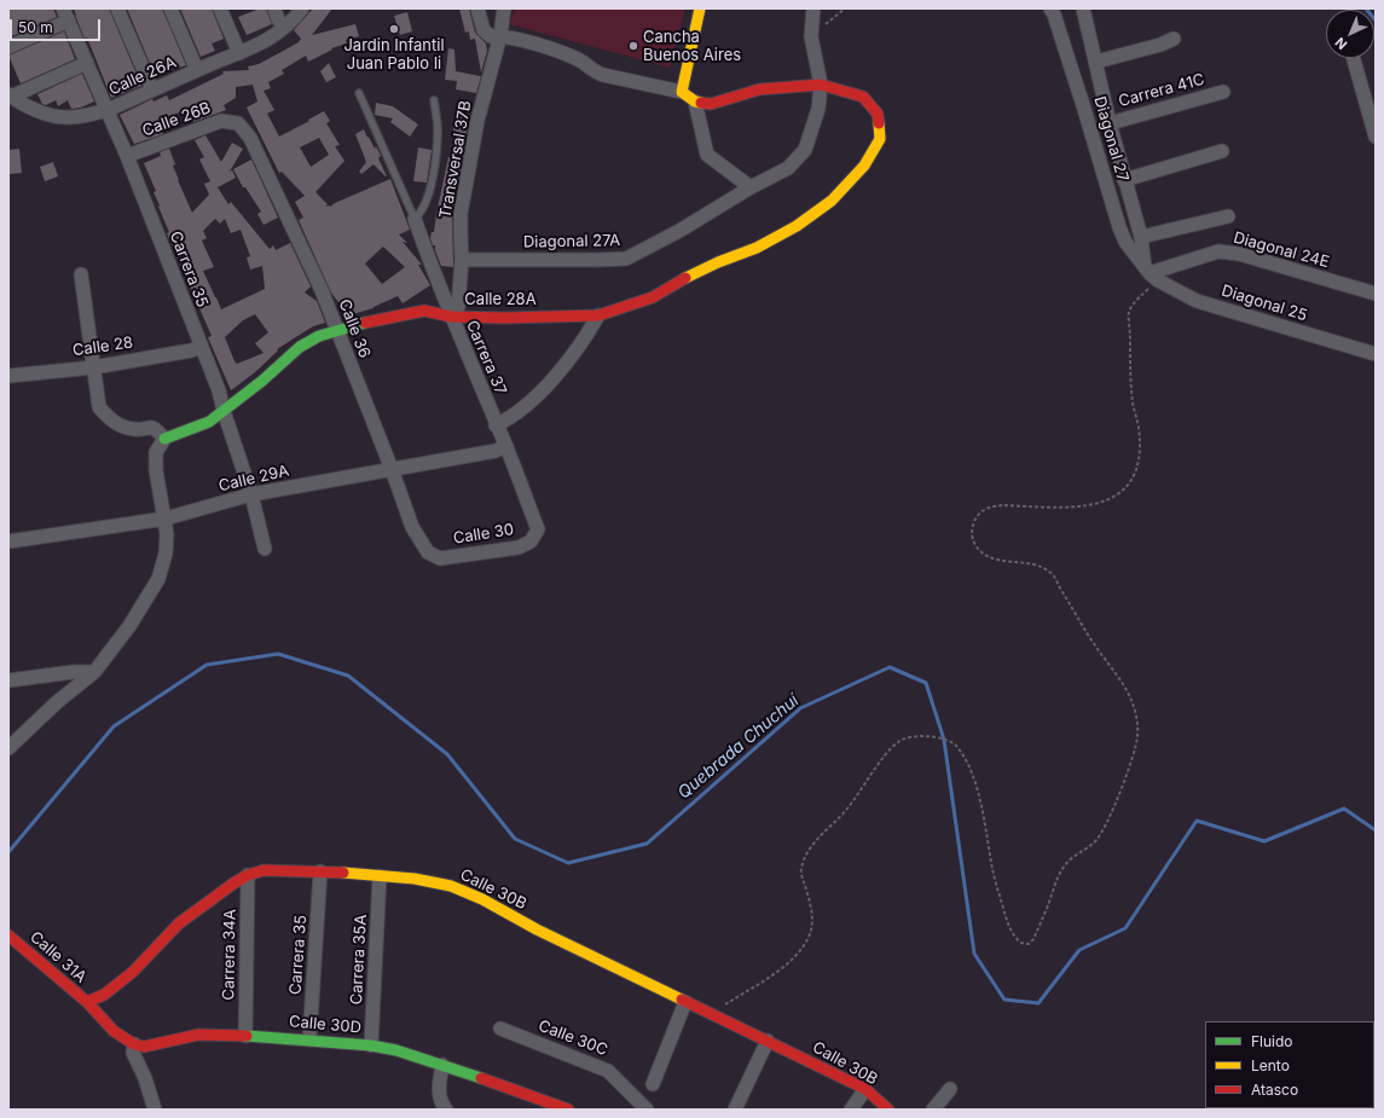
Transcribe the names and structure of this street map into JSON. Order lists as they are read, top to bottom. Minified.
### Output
{"streets":{"street":["Calle 26A","Carrera 41C","Calle 26B","Diagonal 27","Transversal 37B","Diagonal 27A","Diagonal 24E","Carrera 35","Calle 28A","Diagonal 25","Calle 36","Calle 28","Carrera 37","Calle 29A","Calle 30","Calle 30B","Carrera 34A","Calle 31A","Carrera 35A","Calle 30D","Calle 30C"]},"crossings":[["Calle 26A","Carrera 35"],["Calle 26B","Carrera 35"],["Calle 26B","Calle 36"],["Diagonal 27","Diagonal 24E"],["Diagonal 27","Diagonal 25"],["Transversal 37B","Diagonal 27A"],["Transversal 37B","Calle 28A"],["Transversal 37B","Carrera 37"],["Diagonal 27A","Calle 28A"],["Diagonal 24E","Diagonal 25"],["Carrera 35","Calle 28A"],["Carrera 35","Calle 28"],["Carrera 35","Calle 29A"],["Carrera 35","Calle 30B"],["Carrera 35","Calle 30D"],["Calle 28A","Calle 36"],["Calle 28A","Carrera 37"],["Calle 36","Calle 29A"],["Calle 36","Calle 30"],["Carrera 37","Calle 29A"],["Carrera 37","Calle 30"],["Calle 30B","Carrera 34A"],["Calle 30B","Calle 31A"],["Calle 30B","Carrera 35A"],["Carrera 34A","Calle 30D"],["Carrera 35A","Calle 30D"]],"water":["Quebrada Chuchuí"],"places":["Jardin Infantil Juan Pablo Ii","Cancha Buenos Aires"],"legend":["Fluido","Lento","Atasco"],"scale_bar":"50 m","north":"bottom left"}
